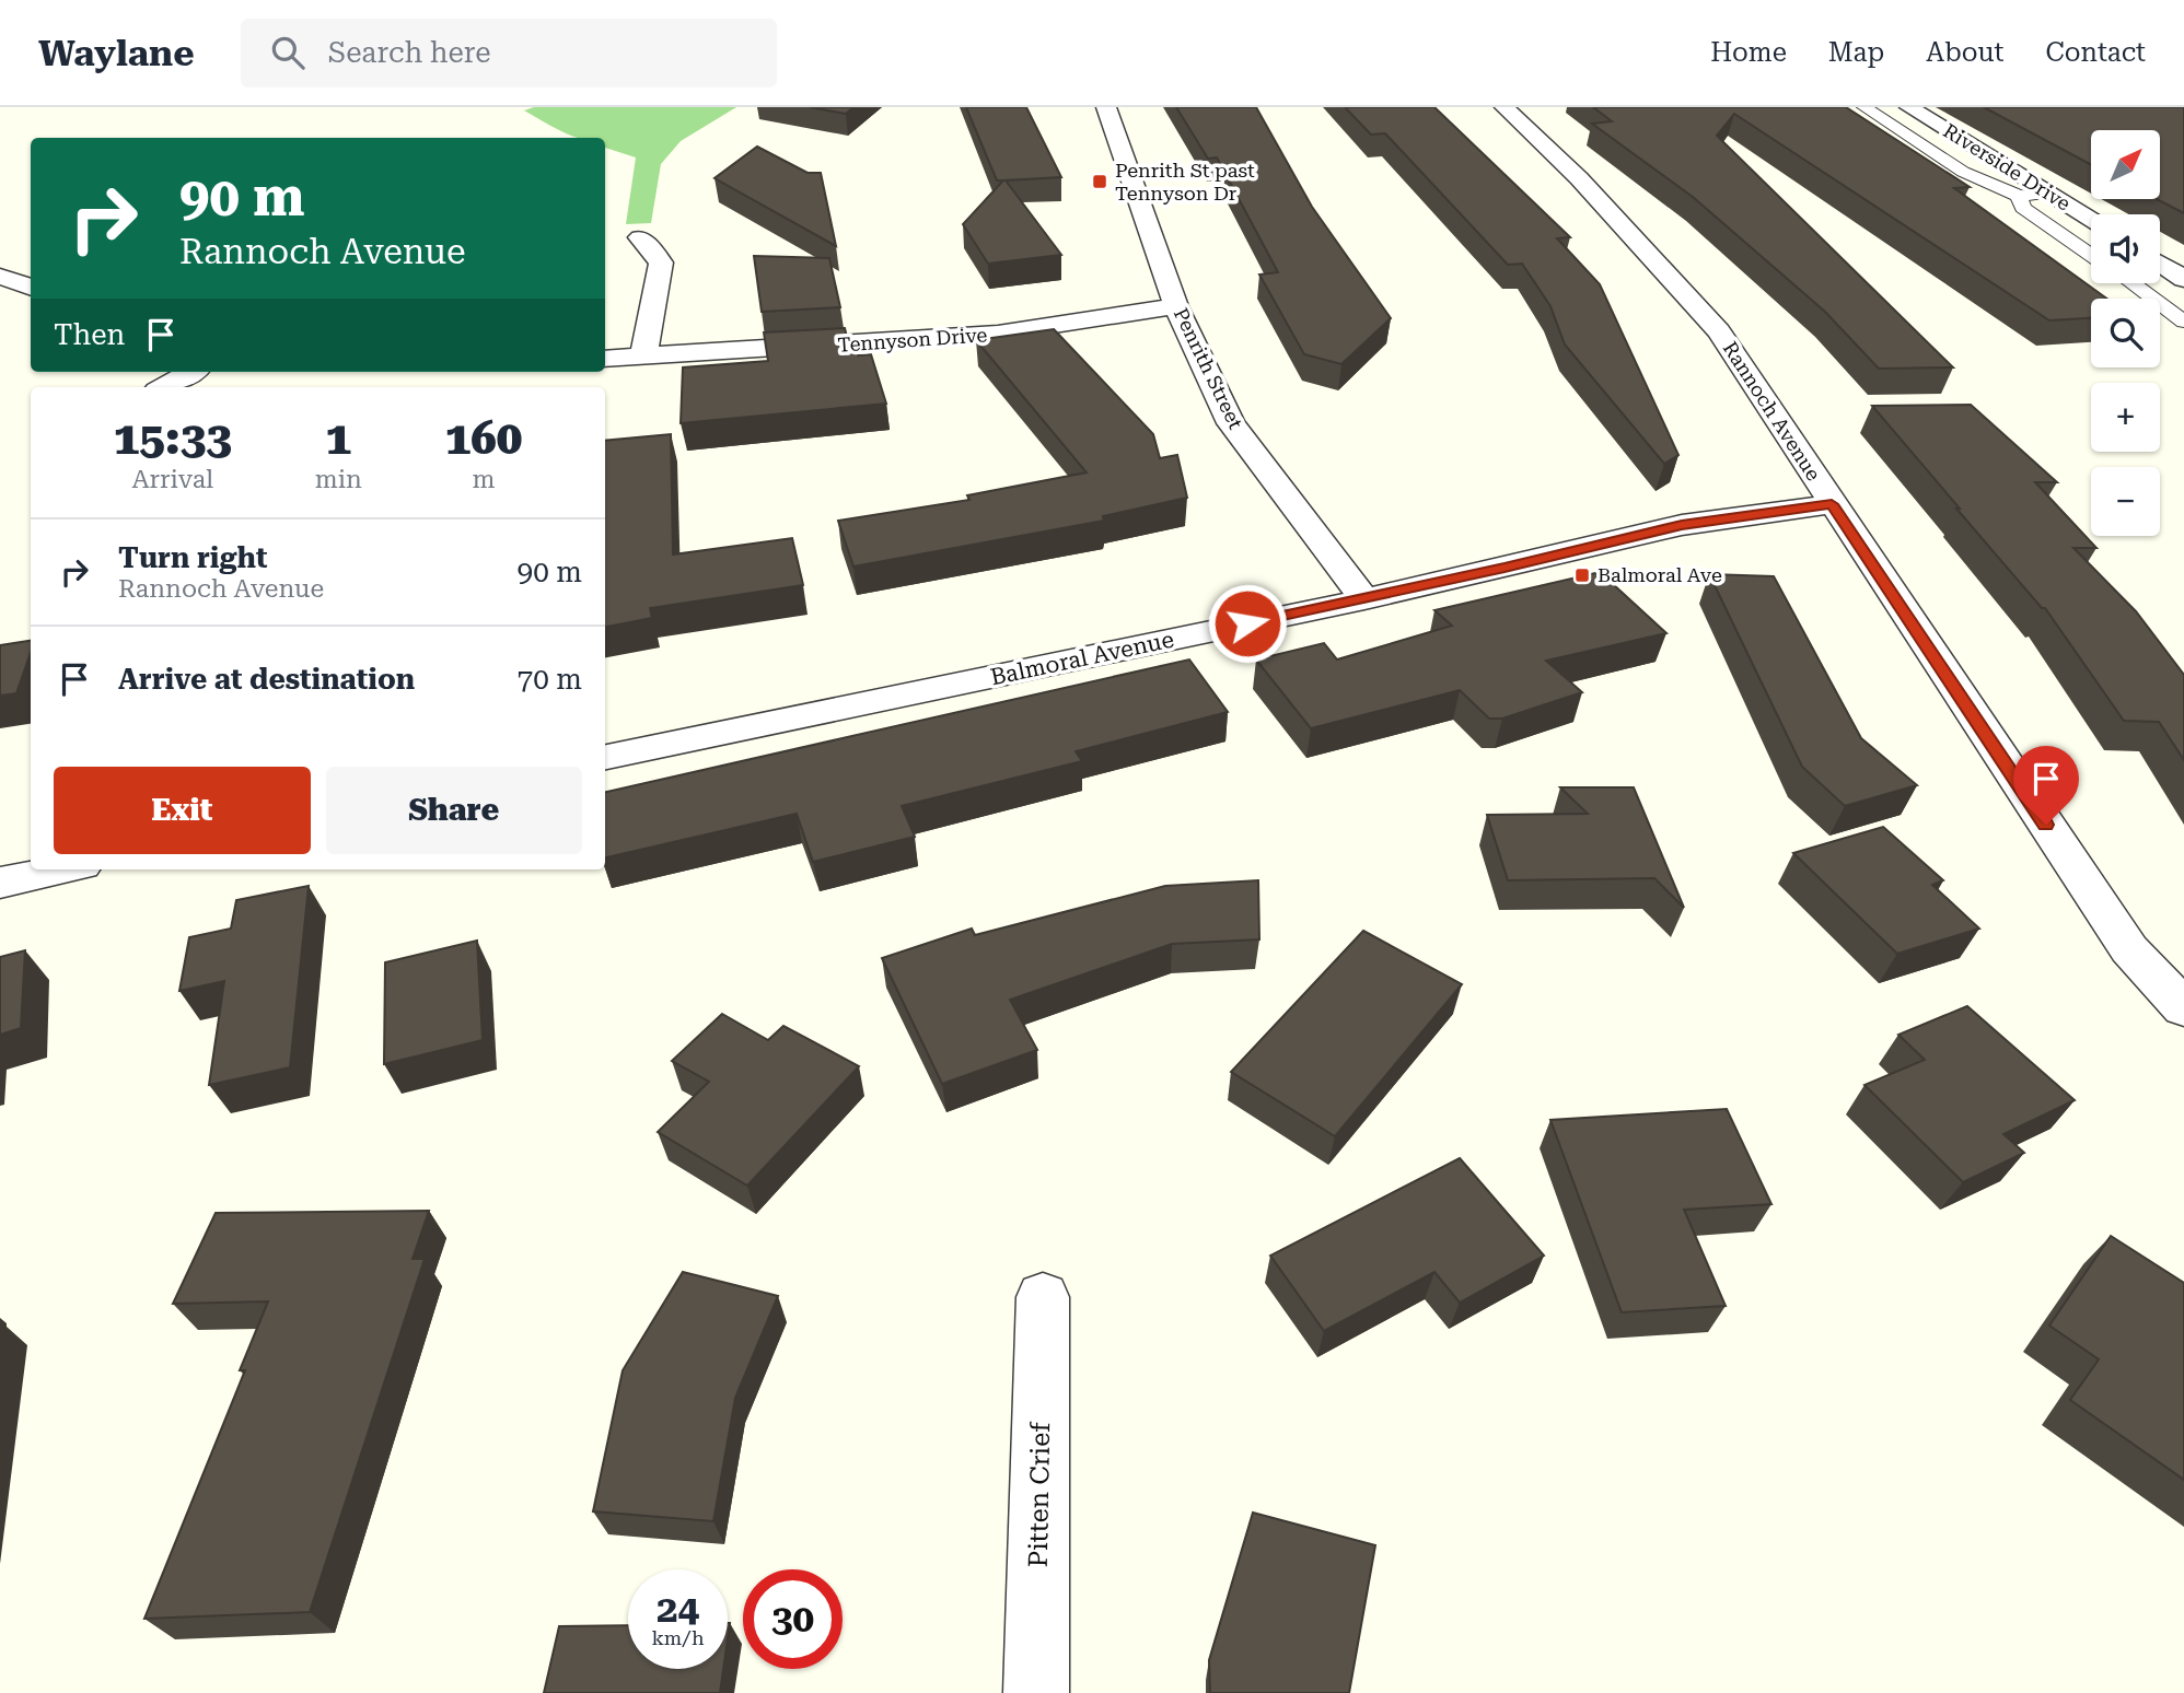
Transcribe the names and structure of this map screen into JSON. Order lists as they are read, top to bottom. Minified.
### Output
{"streets":{"street":["Riverside Drive","Tennyson Drive","Penrith Street","Rannoch Avenue","Balmoral Avenue","Pitten Crief"]},"crossings":[["Tennyson Drive","Penrith Street"],["Penrith Street","Balmoral Avenue"],["Rannoch Avenue","Balmoral Avenue"]],"places":{"transit":["Penrith St past Tennyson Dr","Balmoral Ave"]},"north":"top right","page":{"header":"Waylane","search":"Search here","nav":["Home","Map","About","Contact"],"map_buttons":["+","−"],"turn":["90 m","Rannoch Avenue"],"then":"Then","eta":["15:33","Arrival","1","min","160","m"],"list":[{"name":"Turn right","note":"Rannoch Avenue","value":"90 m"},{"name":"Arrive at destination","value":"70 m"}],"buttons":["Exit","Share"],"speed":"24 km/h","limit":"30"}}
